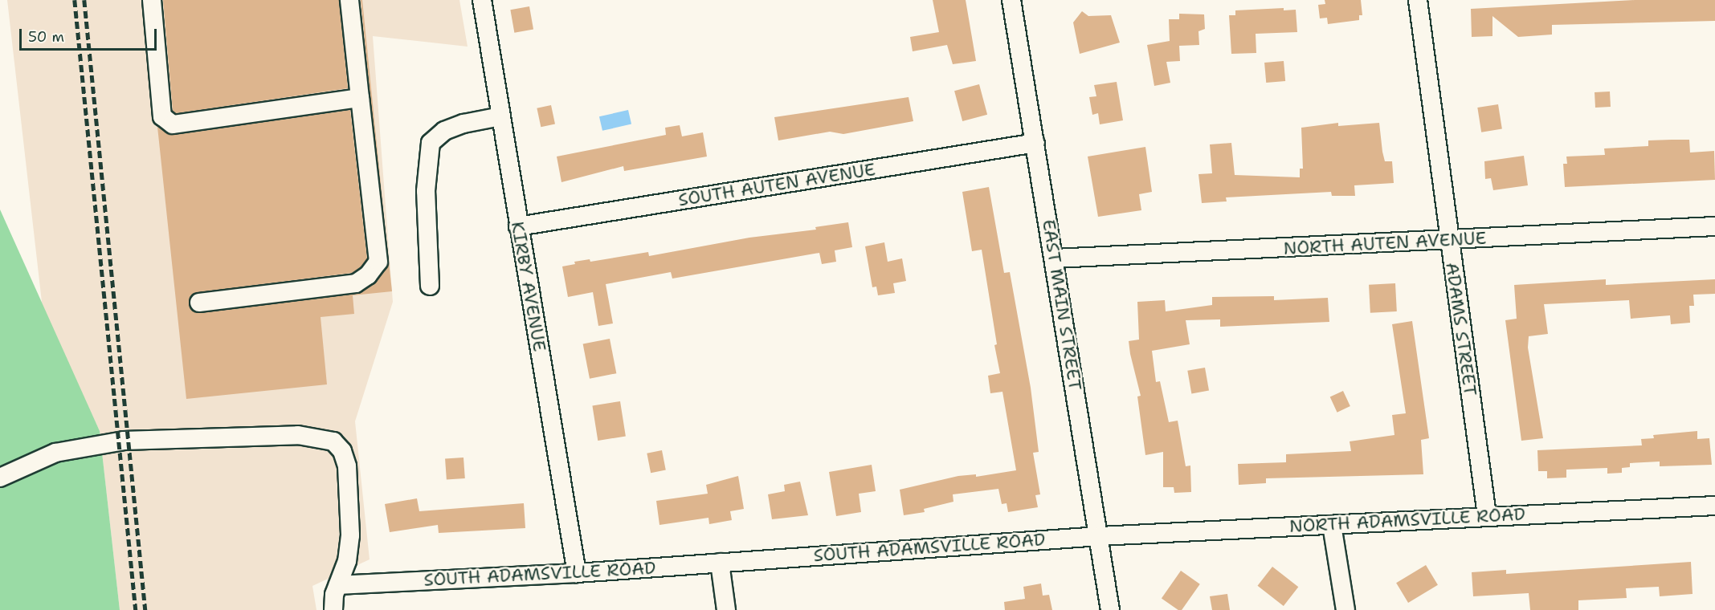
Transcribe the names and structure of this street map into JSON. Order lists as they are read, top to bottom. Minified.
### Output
{"streets":{"street":["SOUTH AUTEN AVENUE","NORTH AUTEN AVENUE","KIRBY AVENUE","EAST MAIN STREET","ADAMS STREET","NORTH ADAMSVILLE ROAD","SOUTH ADAMSVILLE ROAD"]},"crossings":[["SOUTH AUTEN AVENUE","KIRBY AVENUE"],["SOUTH AUTEN AVENUE","EAST MAIN STREET"],["NORTH AUTEN AVENUE","EAST MAIN STREET"],["NORTH AUTEN AVENUE","ADAMS STREET"],["KIRBY AVENUE","SOUTH ADAMSVILLE ROAD"],["EAST MAIN STREET","NORTH ADAMSVILLE ROAD"],["EAST MAIN STREET","SOUTH ADAMSVILLE ROAD"],["ADAMS STREET","NORTH ADAMSVILLE ROAD"],["NORTH ADAMSVILLE ROAD","SOUTH ADAMSVILLE ROAD"]],"scale_bar":"50 m"}
